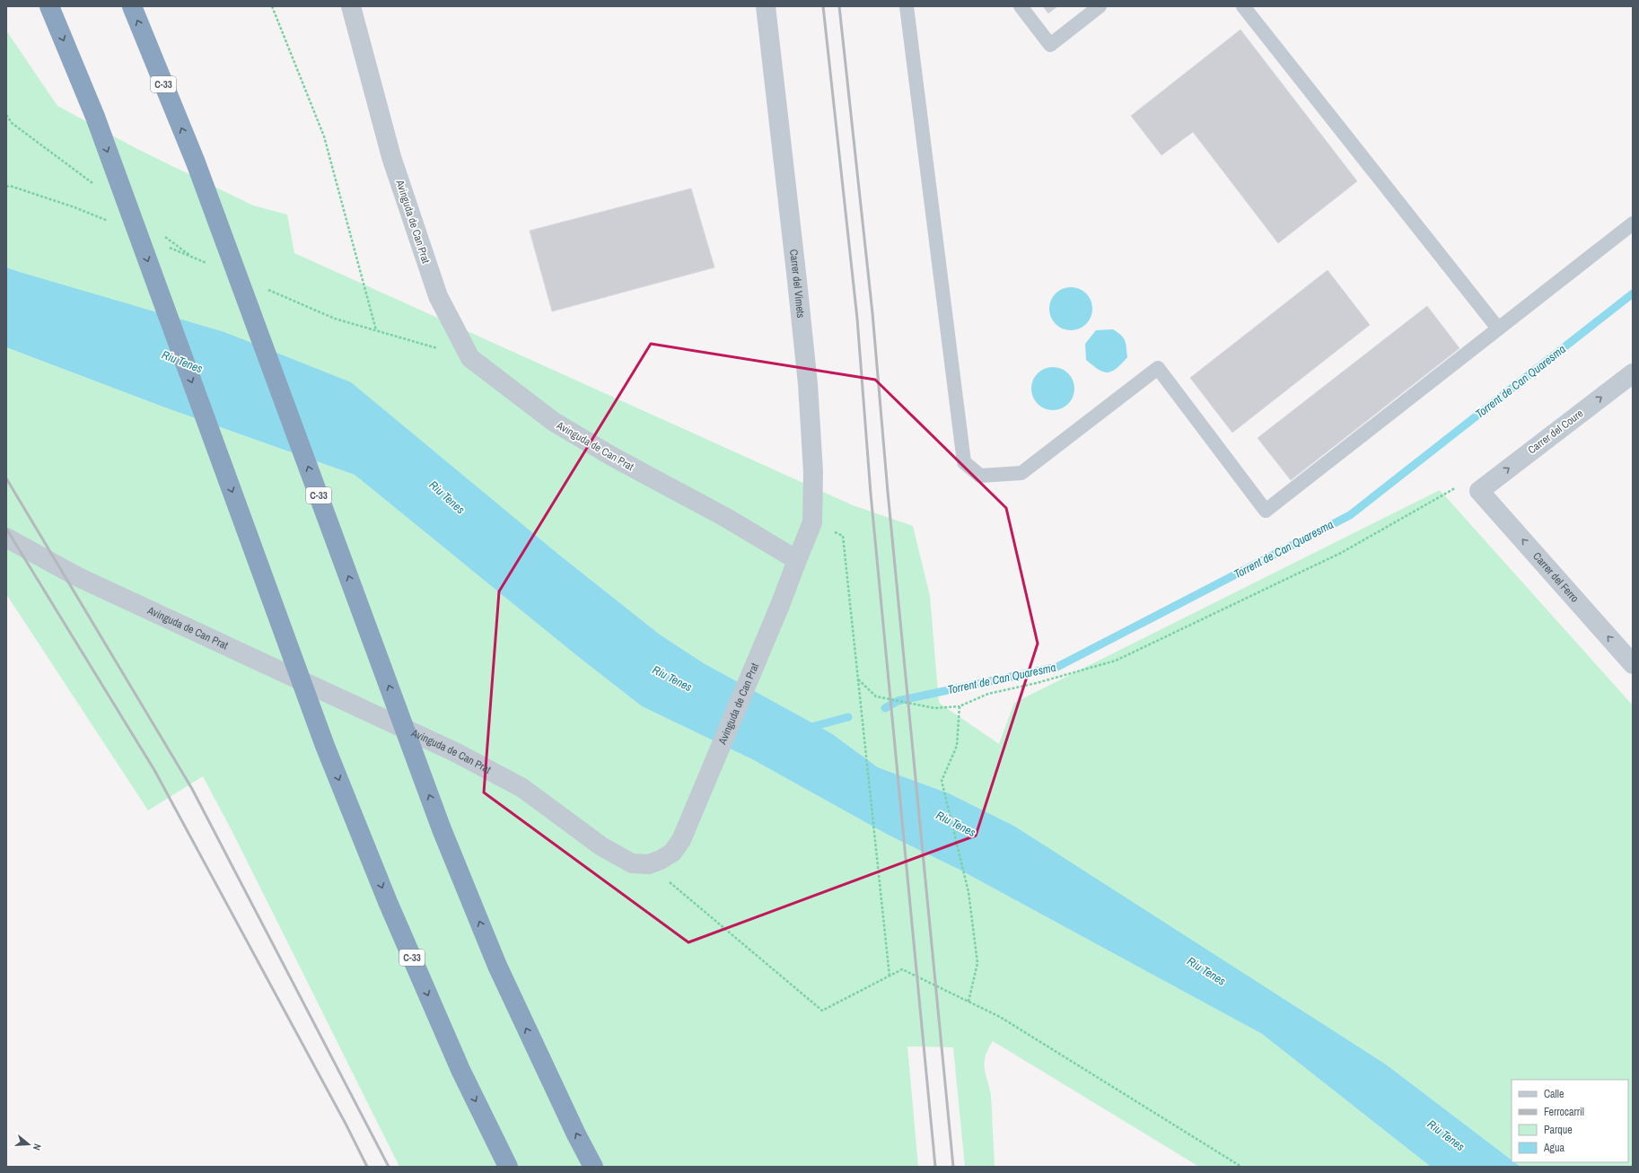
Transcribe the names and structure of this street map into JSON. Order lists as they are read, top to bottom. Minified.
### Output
{"streets":{"highway":["C-33"],"street":["Avinguda de Can Prat","Carrer del Vimets","Carrer del Coure","Carrer del Ferro"]},"crossings":[["Avinguda de Can Prat","Carrer del Vimets"],["Carrer del Coure","Carrer del Ferro"]],"one_way":["Carrer del Coure","Carrer del Ferro"],"water":["Riu Tenes","Torrent de Can Quaresma"],"legend":["Calle","Ferrocarril","Parque","Agua"],"north":"right"}
